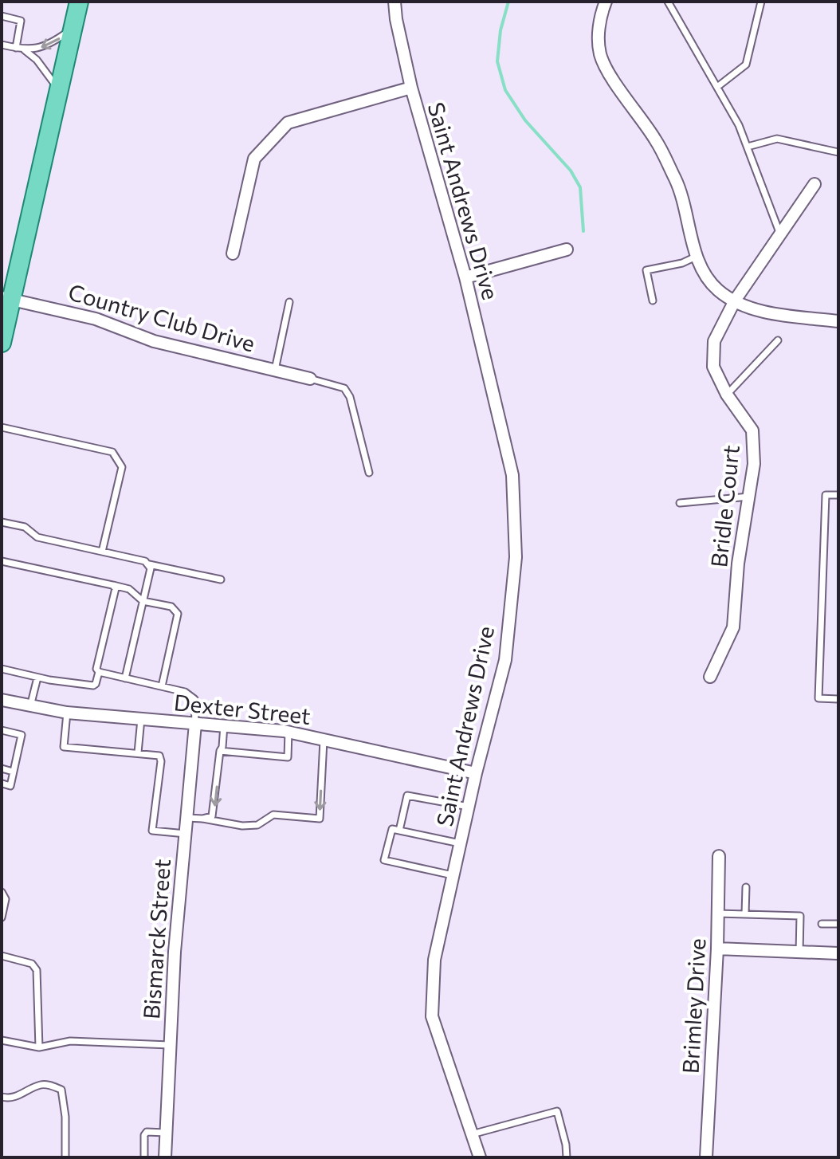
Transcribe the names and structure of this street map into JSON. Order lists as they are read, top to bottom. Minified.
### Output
{"streets":{"street":["Saint Andrews Drive","Country Club Drive","Bridle Court","Dexter Street","Bismarck Street","Brimley Drive"]},"crossings":[["Saint Andrews Drive","Dexter Street"],["Dexter Street","Bismarck Street"]]}
